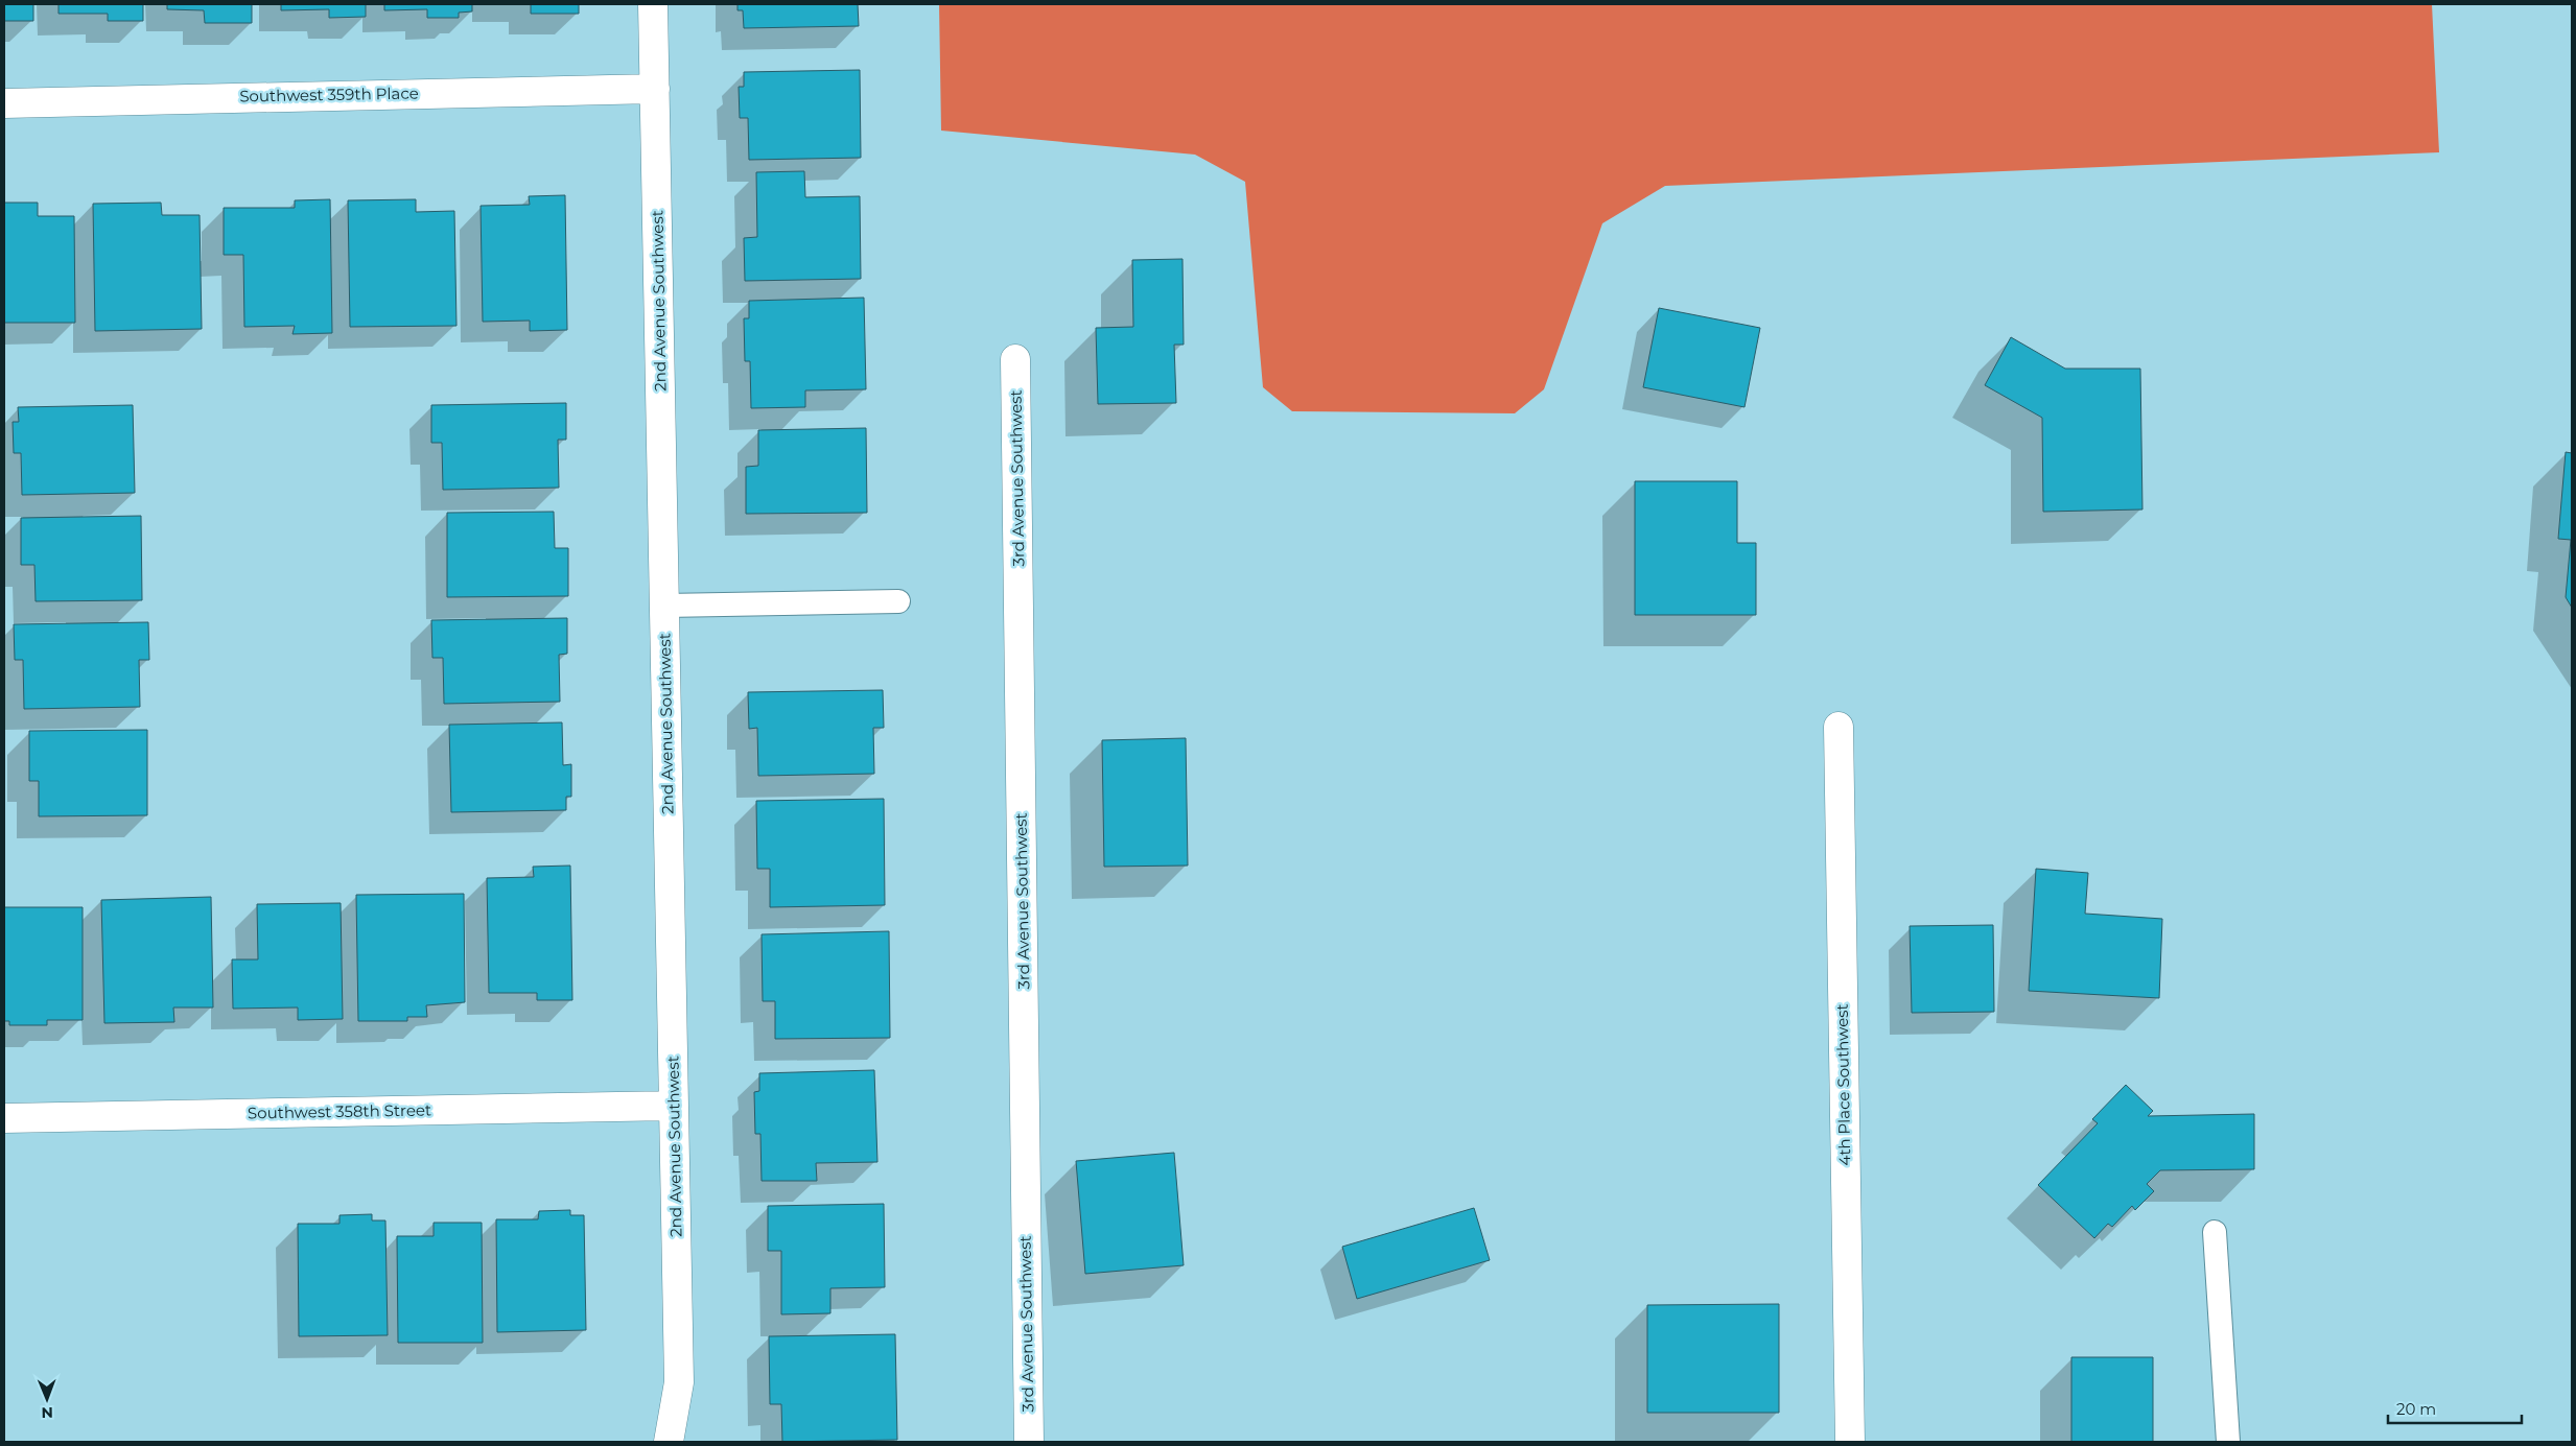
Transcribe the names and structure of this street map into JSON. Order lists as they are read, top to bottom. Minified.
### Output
{"streets":{"street":["Southwest 359th Place","2nd Avenue Southwest","3rd Avenue Southwest","4th Place Southwest","Southwest 358th Street"]},"crossings":[["Southwest 359th Place","2nd Avenue Southwest"],["2nd Avenue Southwest","Southwest 358th Street"]],"scale_bar":"20 m","north":"bottom"}
